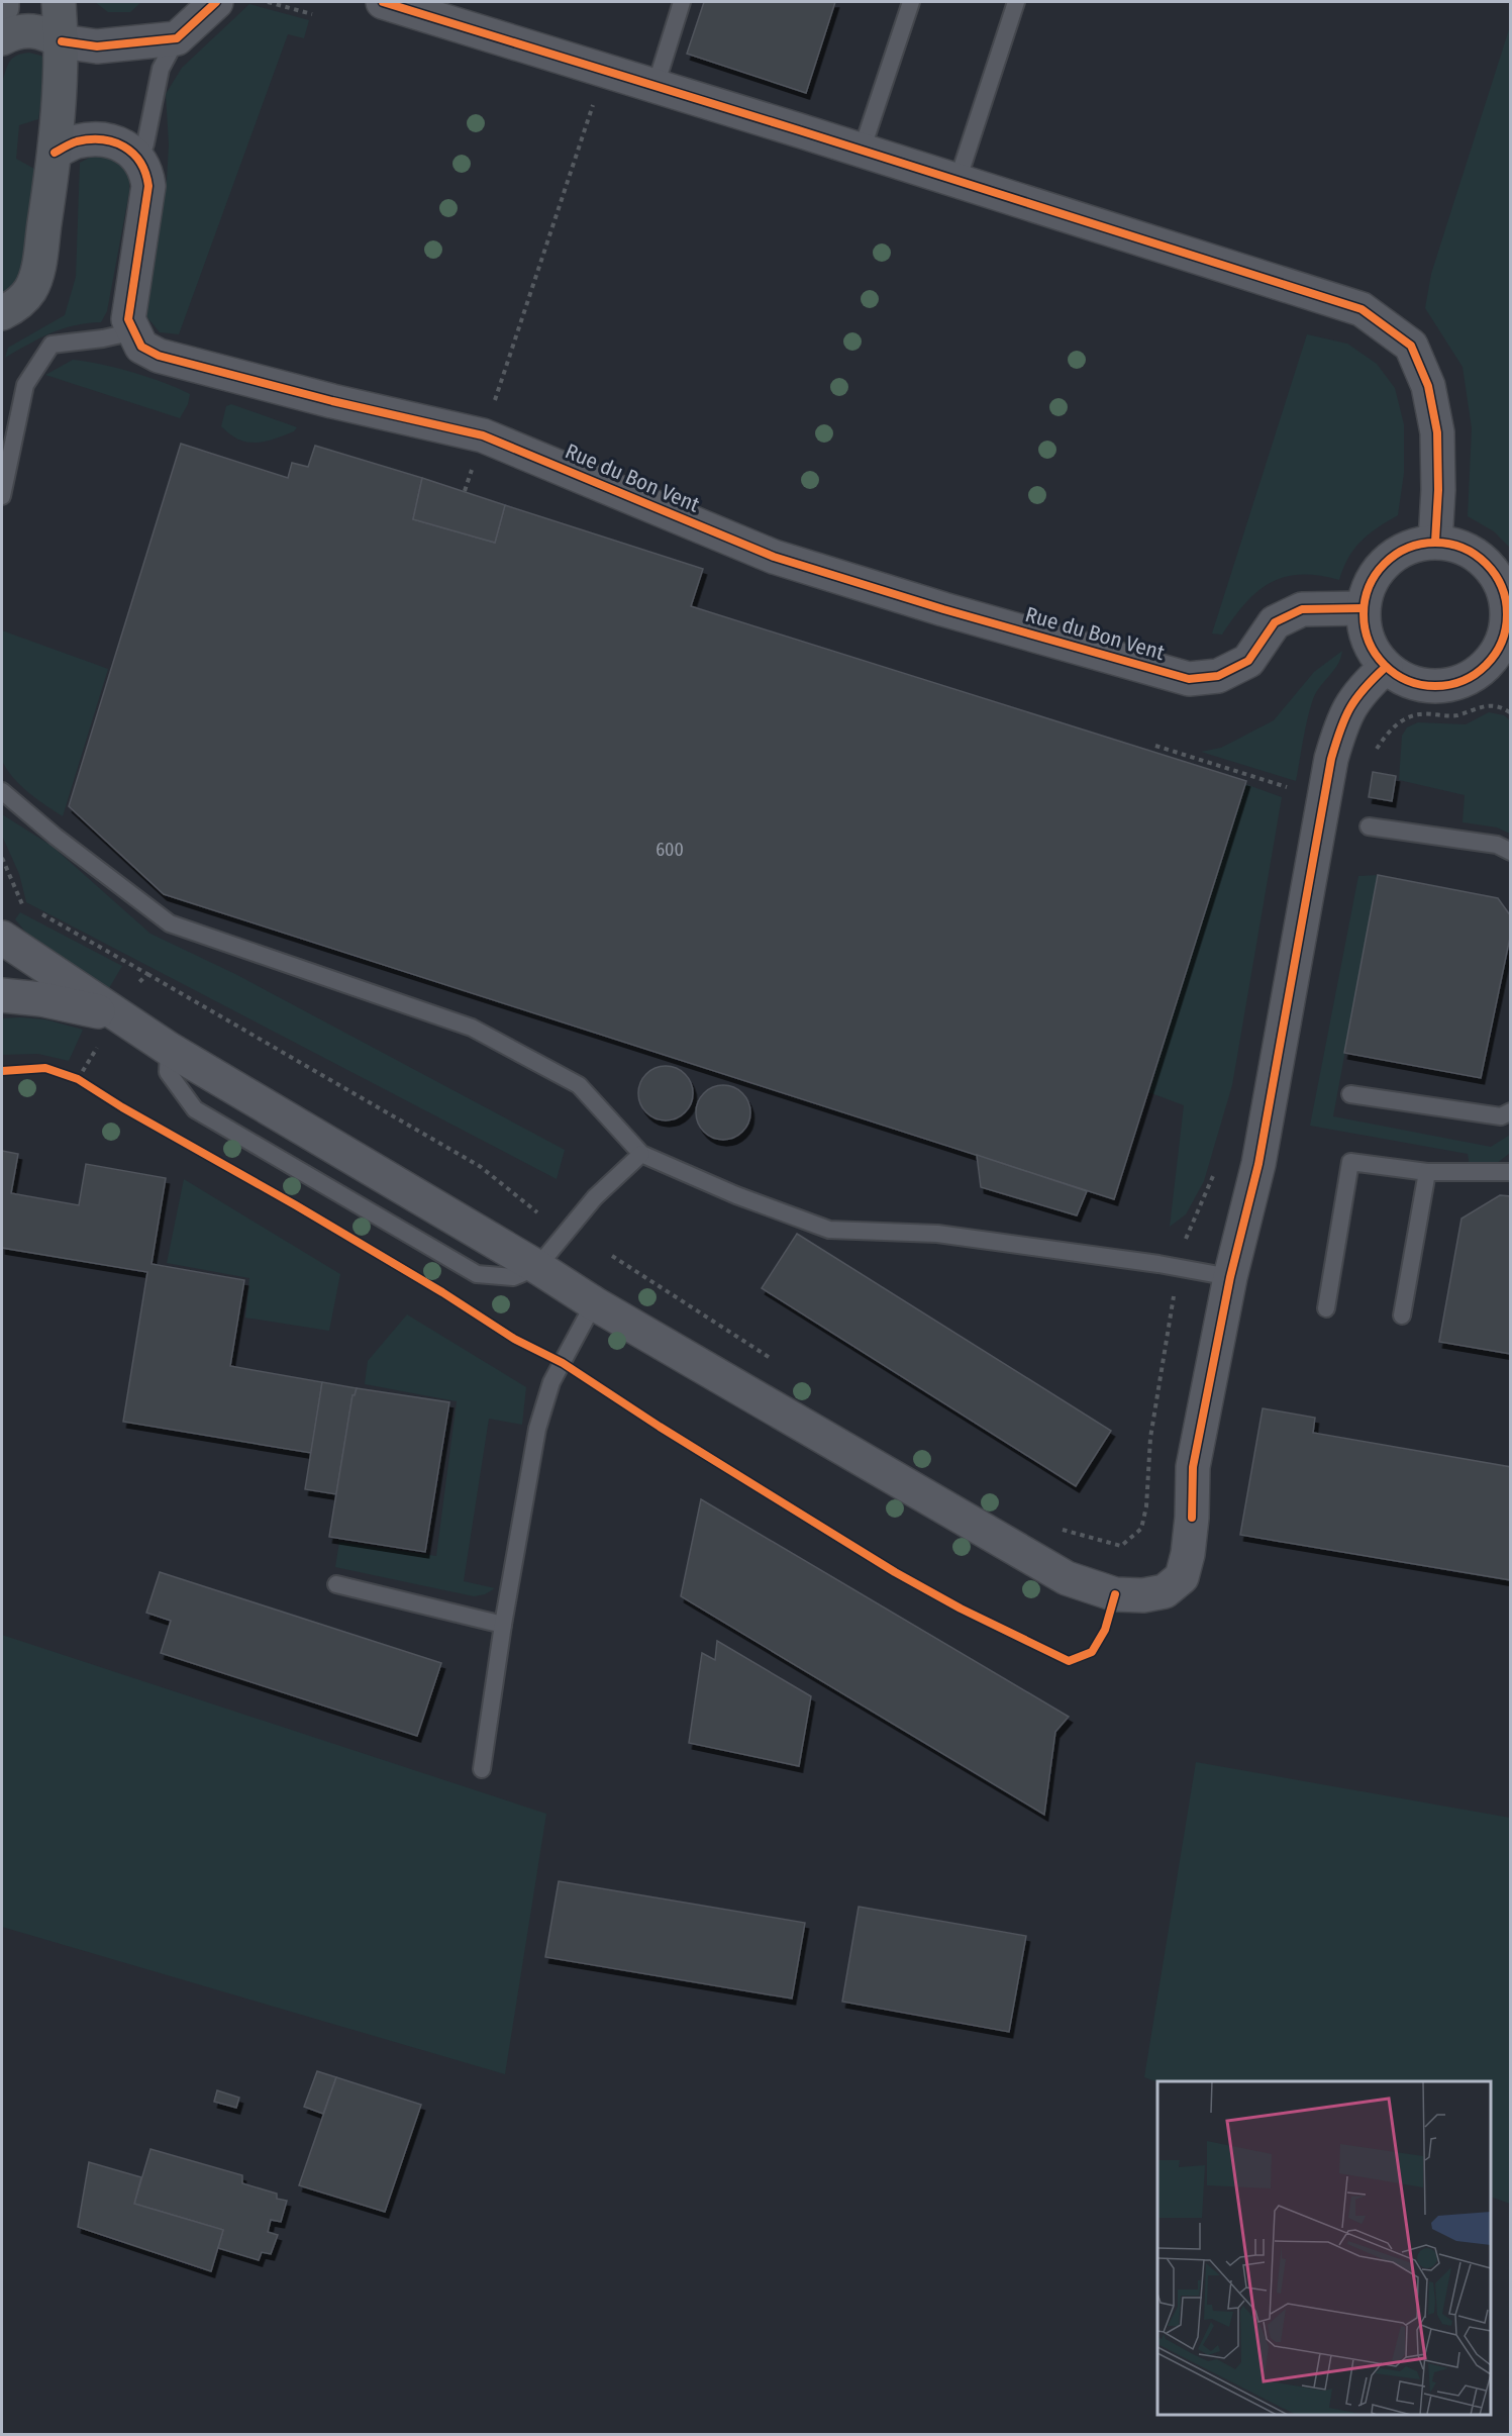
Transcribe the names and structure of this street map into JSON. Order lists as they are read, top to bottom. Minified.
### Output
{"streets":{"street":["Rue du Bon Vent"]},"house_numbers":["600"]}
